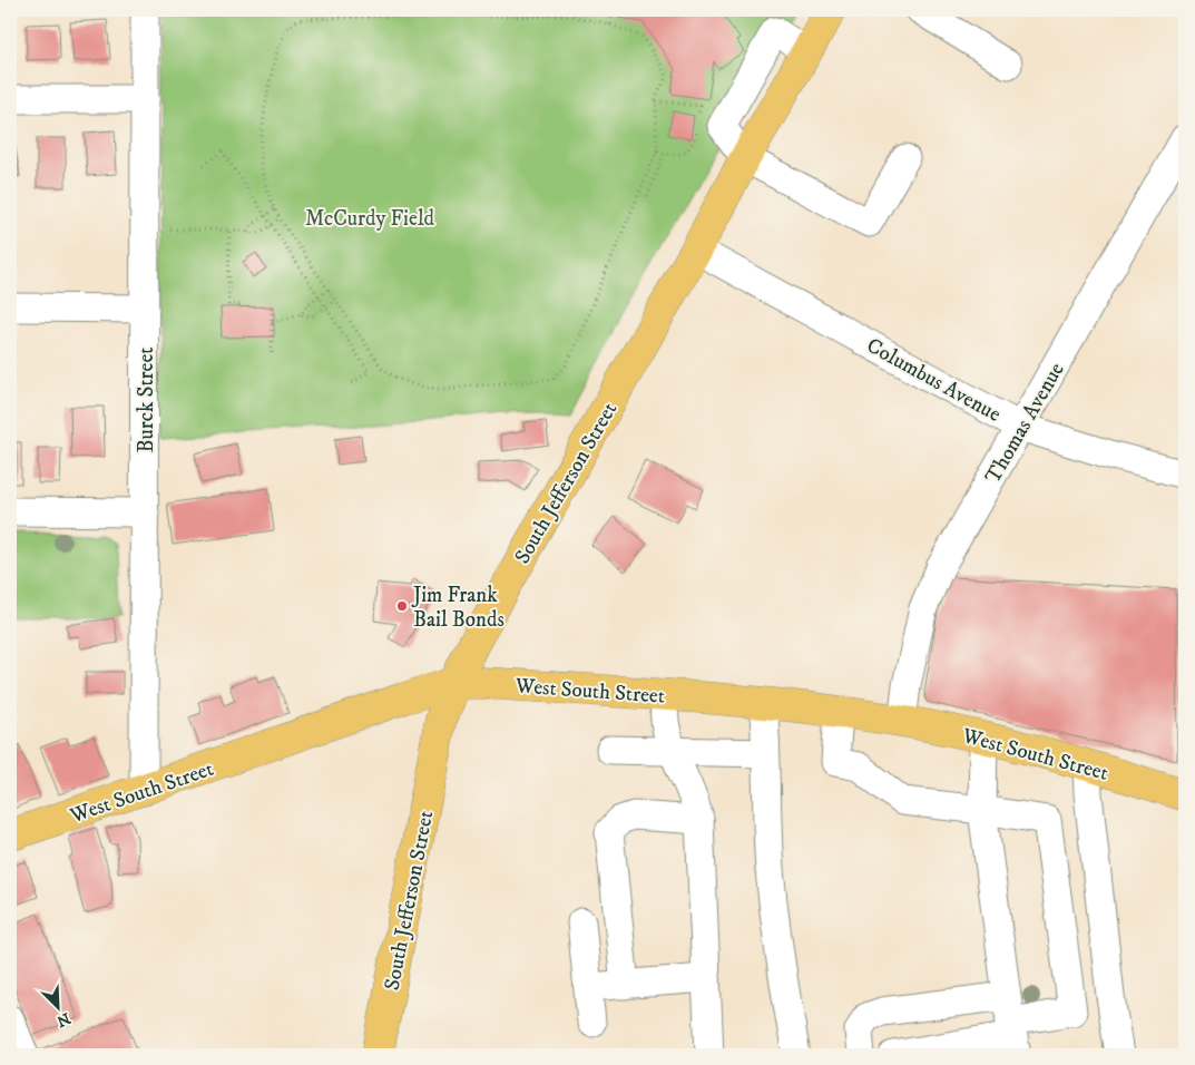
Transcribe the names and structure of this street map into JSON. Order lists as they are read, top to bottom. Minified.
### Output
{"streets":{"main road":["South Jefferson Street","West South Street"],"street":["Columbus Avenue","Burck Street","Thomas Avenue"]},"crossings":[["Columbus Avenue","Thomas Avenue"],["Columbus Avenue","South Jefferson Street"],["Burck Street","West South Street"],["Thomas Avenue","West South Street"],["South Jefferson Street","West South Street"]],"parks":["McCurdy Field"],"places":["Jim Frank Bail Bonds"],"north":"bottom right"}
